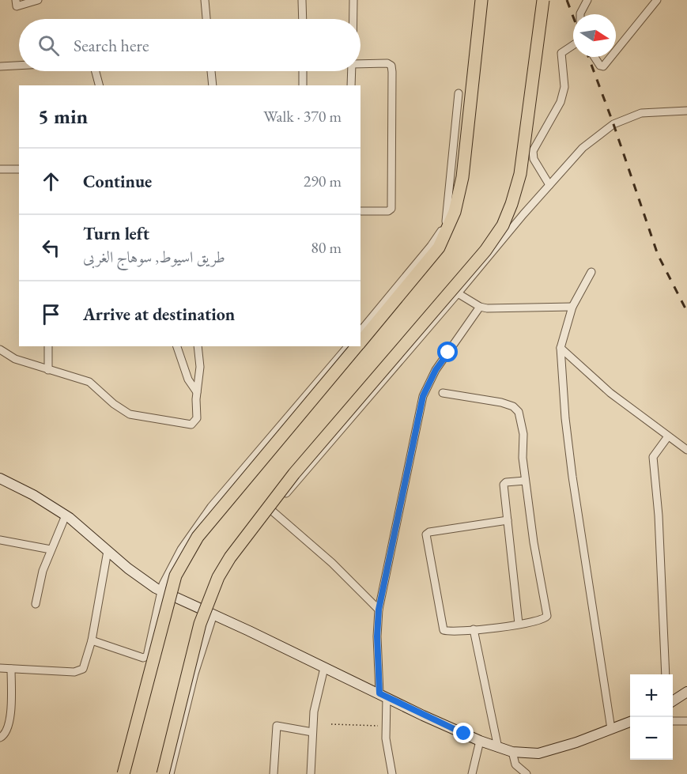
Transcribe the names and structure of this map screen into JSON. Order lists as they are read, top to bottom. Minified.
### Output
{"north":"right","page":{"search":"Search here","heading":["5 min","Walk · 370 m"],"list":[["Continue","290 m"],["Turn left","طريق اسيوط, سوهاج الغربى","80 m"],"Arrive at destination"],"map_buttons":["+","−"]}}
